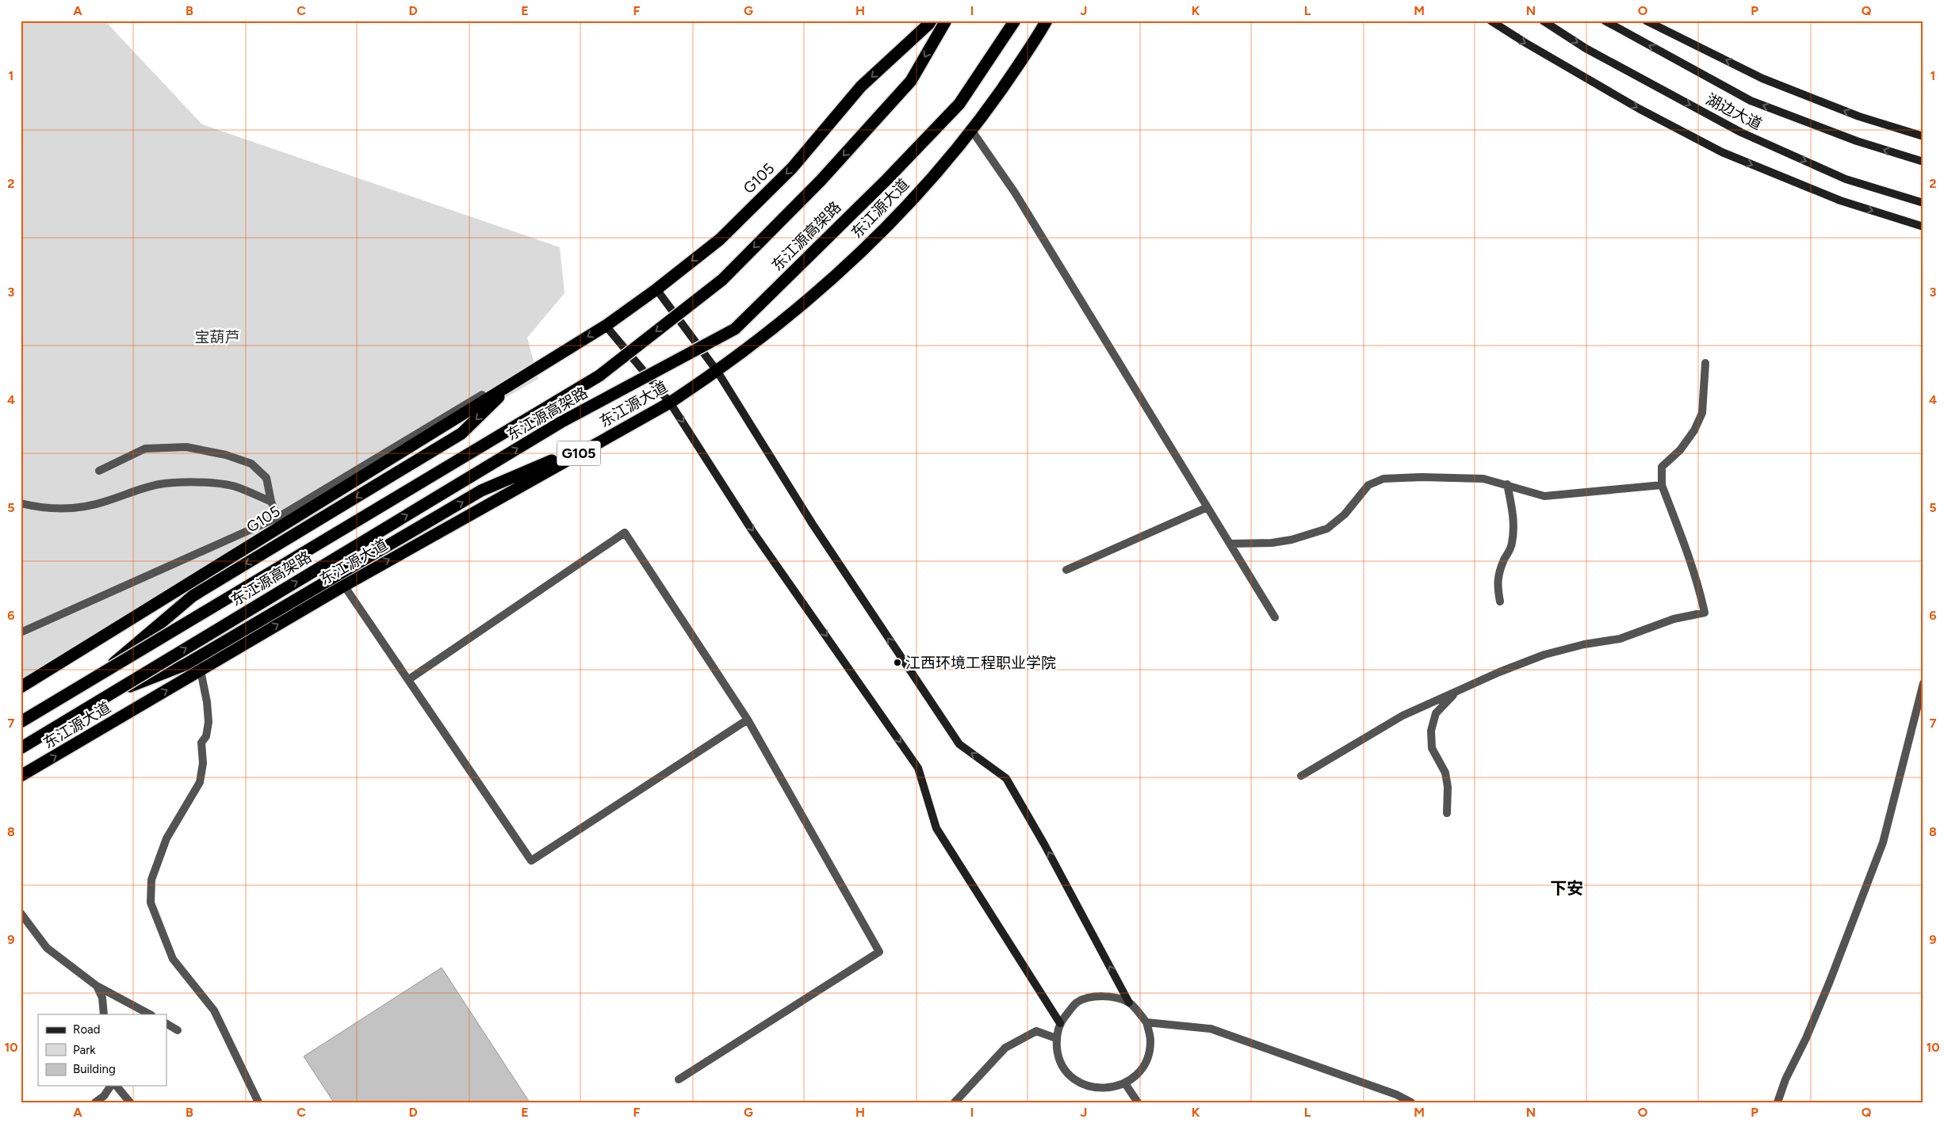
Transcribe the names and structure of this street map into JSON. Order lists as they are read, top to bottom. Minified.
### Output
{"streets":{"highway":["G105","东江源大道","东江源高架路"],"street":["湖边大道"]},"one_way":["G105"],"districts":["下安"],"parks":["宝葫芦"],"places":["江西环境工程职业学院"],"legend":["Road","Park","Building"],"grid":{"columns":["A","B","C","D","E","F","G","H","I","J","K","L","M","N","O","P","Q"],"rows":["1","2","3","4","5","6","7","8","9","10"]}}
